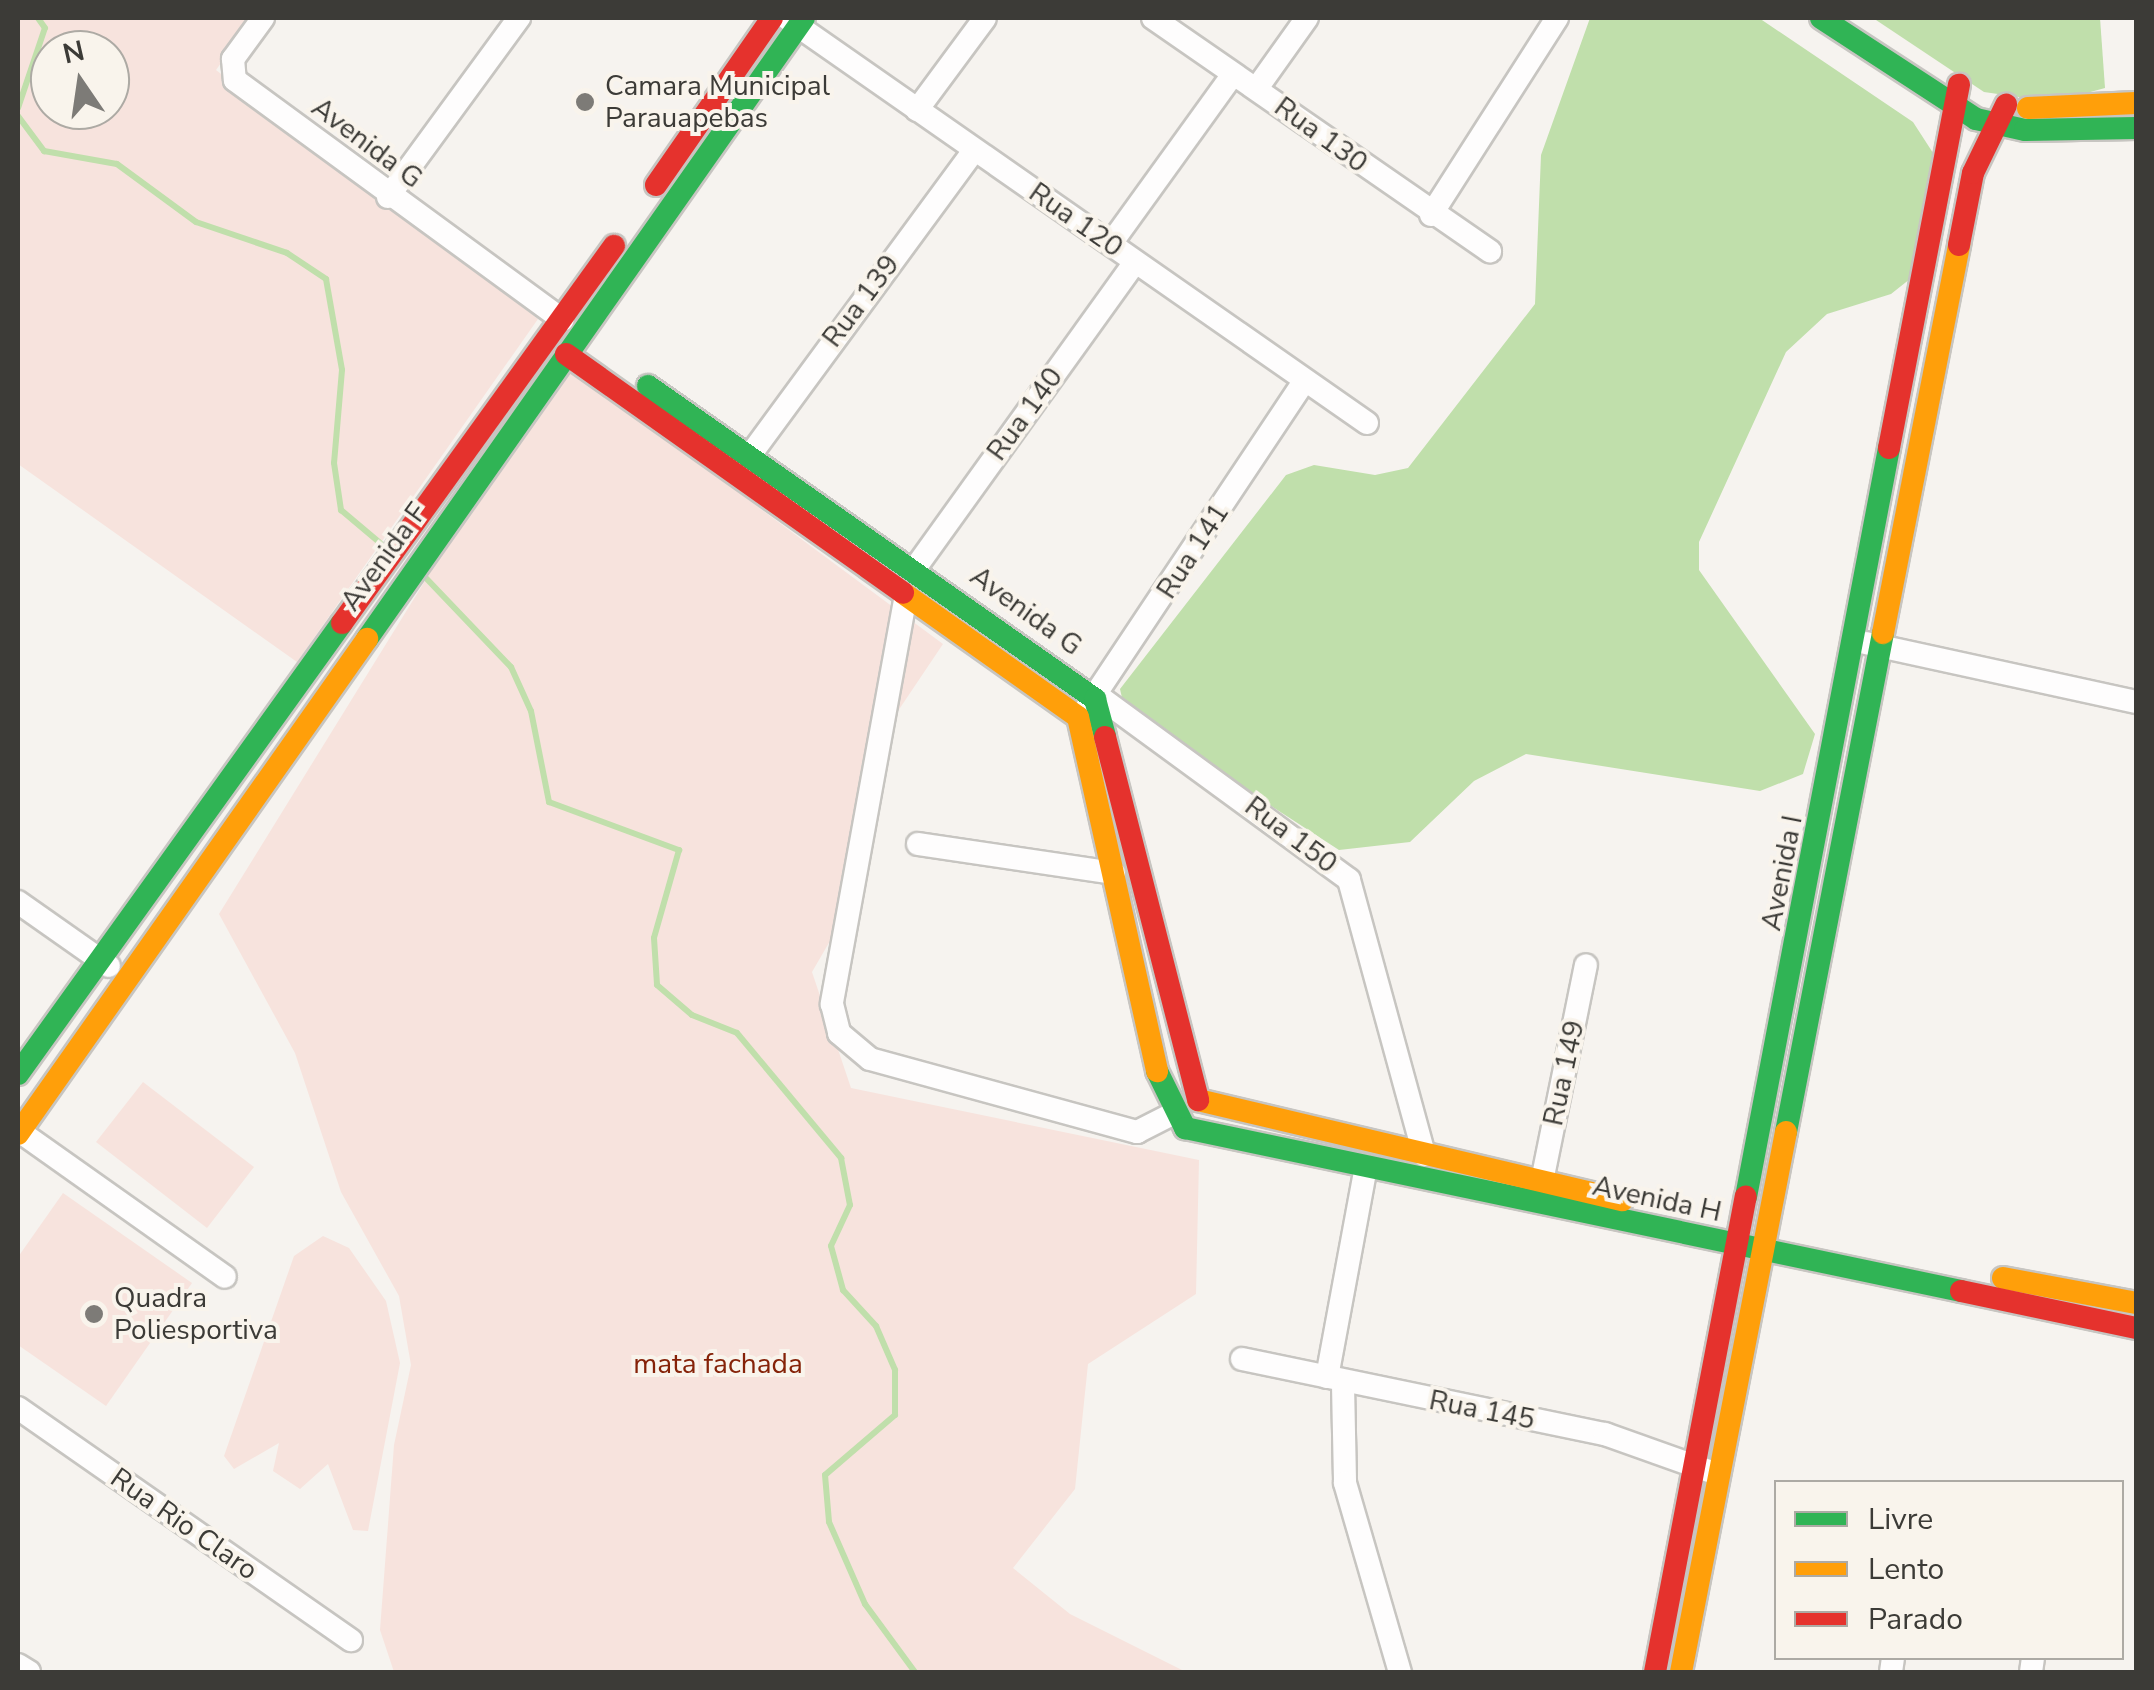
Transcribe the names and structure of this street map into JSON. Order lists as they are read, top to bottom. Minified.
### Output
{"streets":{"street":["Rua 130","Avenida G","Rua 120","Rua 139","Rua 140","Rua 141","Avenida F","Rua 150","Avenida I","Rua 149","Avenida H","Rua 145","Rua Rio Claro"]},"crossings":[["Avenida G","Rua 139"],["Avenida G","Rua 140"],["Avenida G","Rua 141"],["Avenida G","Avenida F"],["Avenida G","Rua 150"],["Rua 120","Rua 139"],["Rua 120","Rua 140"],["Rua 120","Rua 141"],["Rua 120","Avenida F"],["Rua 141","Rua 150"],["Rua 150","Avenida H"],["Avenida I","Avenida H"],["Avenida I","Rua 145"],["Rua 149","Avenida H"]],"parks":["mata fachada"],"places":["Camara Municipal Parauapebas","Quadra Poliesportiva"],"legend":["Livre","Lento","Parado"],"north":"top"}
